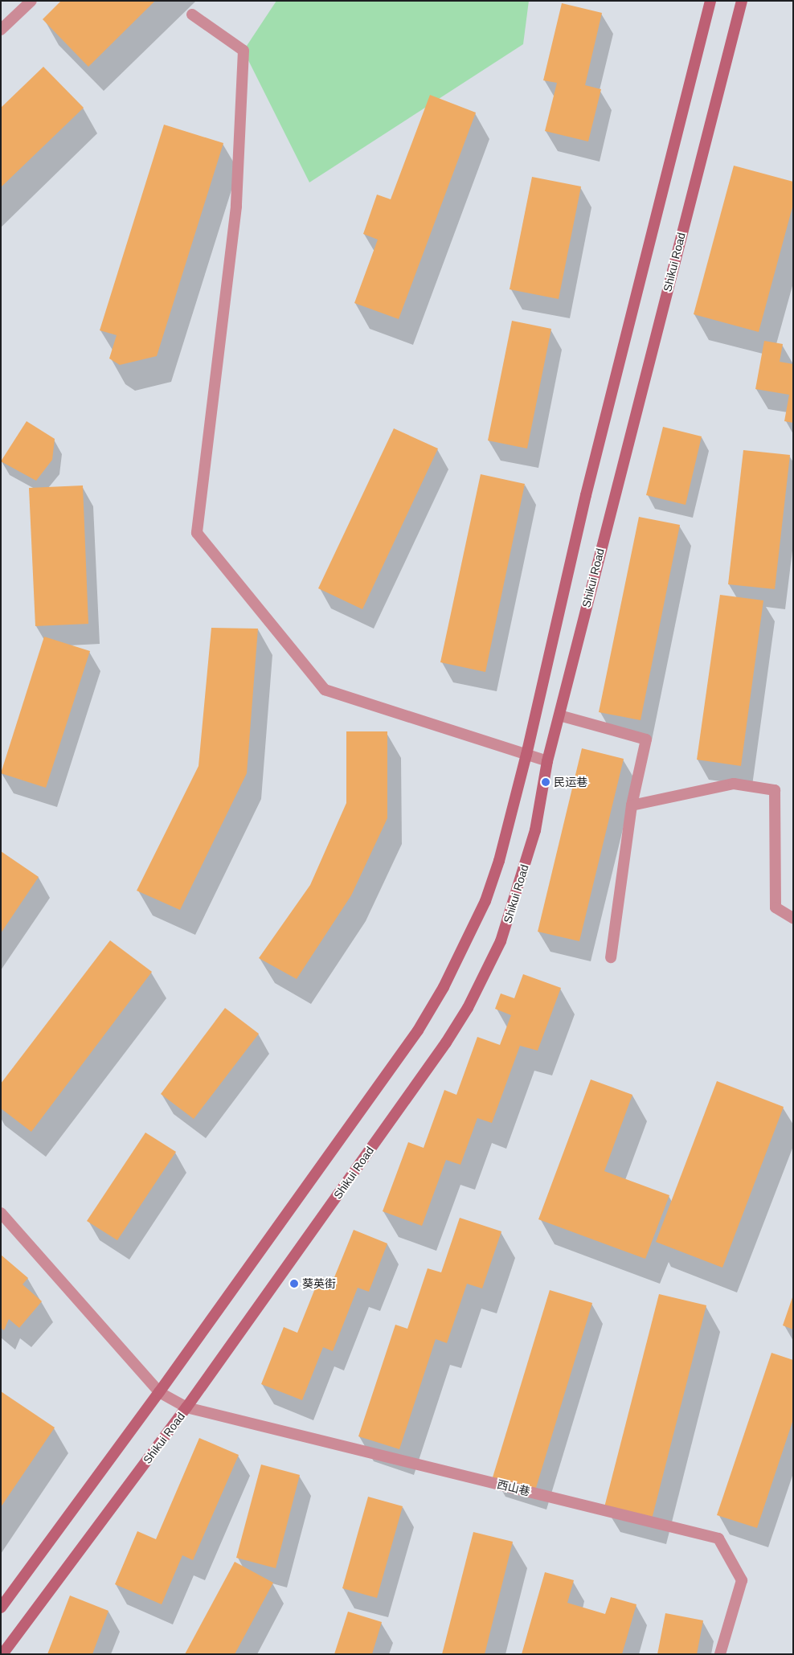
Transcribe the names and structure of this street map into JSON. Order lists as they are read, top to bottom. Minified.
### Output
{"streets":{"main road":["Shikui Road"],"street":["西山巷"]},"crossings":[["Shikui Road","西山巷"]],"places":["民运巷","葵英街"]}
